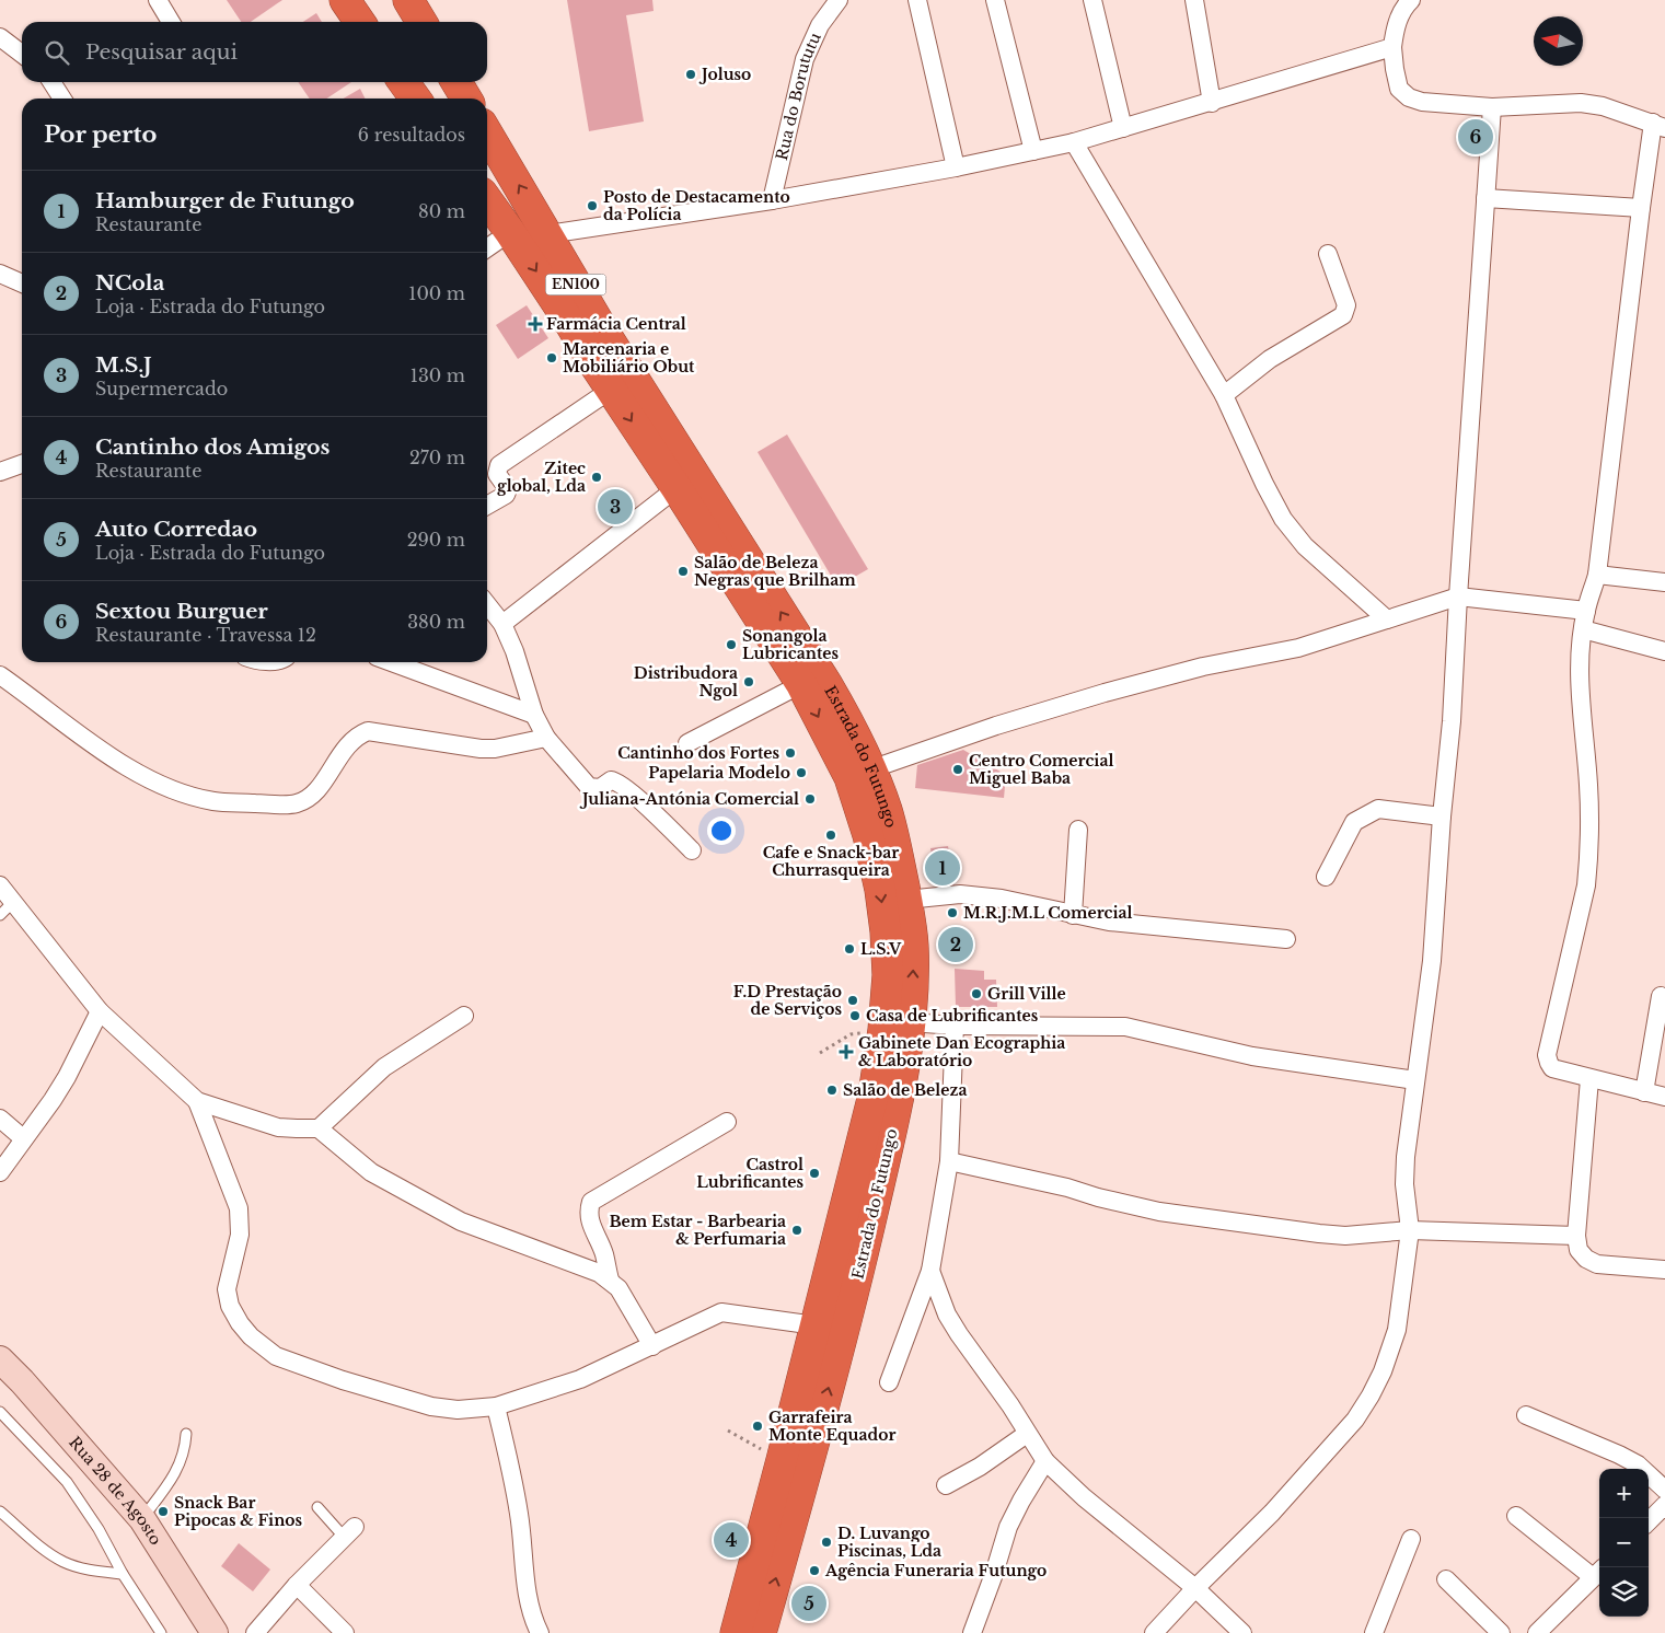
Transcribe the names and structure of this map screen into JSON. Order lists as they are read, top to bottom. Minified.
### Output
{"streets":{"highway":["EN100","Estrada do Futungo"],"main road":["Rua 28 de Agosto"],"street":["Rua do Borututu"]},"places":{"other":["Joluso","Posto de Destacamento da Polícia","Marcenaria e Mobiliário Obut","Zitec global, Lda","Salão de Beleza Negras que Brilham","Sonangola Lubricantes","Distribudora Ngol","Cantinho dos Fortes","Centro Comercial Miguel Baba","Papelaria Modelo","Juliana-Antónia Comercial","Cafe e Snack-bar Churrasqueira","M.R.J.M.L Comercial","L.S.V","Grill Ville","F.D Prestação de Serviços","Casa de Lubrificantes","Salão de Beleza","Castrol Lubrificantes","Bem Estar - Barbearia & Perfumaria","Garrafeira Monte Equador","Snack Bar Pipocas & Finos","D. Luvango Piscinas, Lda","Agência Funeraria Futungo"],"health":["Farmácia Central","Gabinete Dan Ecographia & Laboratório"]},"north":"left","page":{"search":"Pesquisar aqui","heading":["Por perto","6 resultados"],"pins":["6","3","1","2","4","5"],"list":[{"mark":"1","name":"Hamburger de Futungo","note":"Restaurante","value":"80 m"},{"mark":"2","name":"NCola","note":"Loja · Estrada do Futungo","value":"100 m"},{"mark":"3","name":"M.S.J","note":"Supermercado","value":"130 m"},{"mark":"4","name":"Cantinho dos Amigos","note":"Restaurante","value":"270 m"},{"mark":"5","name":"Auto Corredao","note":"Loja · Estrada do Futungo","value":"290 m"},{"mark":"6","name":"Sextou Burguer","note":"Restaurante · Travessa 12","value":"380 m"}],"map_buttons":["+","−"]}}
